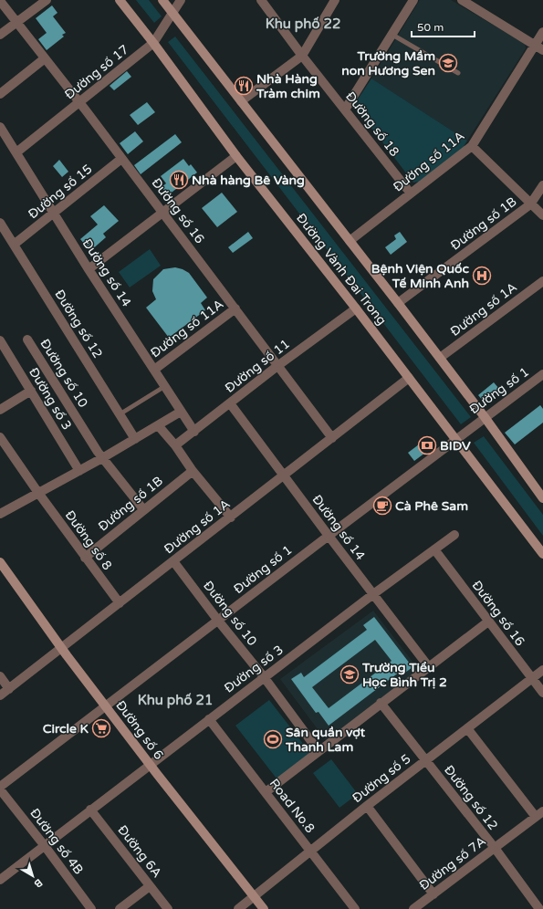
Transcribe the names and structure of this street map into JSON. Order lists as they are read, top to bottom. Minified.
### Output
{"streets":{"street":["Đường số 17","Đường số 18","Đường số 11A","Đường số 15","Đường số 16","Đường số 1B","Đường Vành Đai Trong","Đường số 14","Đường số 1A","Đường số 12","Đường số 11","Đường số 10","Đường số 1","Đường số 3","Đường số 8","Đường số 6","Đường số 5","Road No.8","Đường số 4B","Đường 6A","Đường số 7A"]},"crossings":[["Đường số 17","Đường số 16"],["Đường số 17","Đường Vành Đai Trong"],["Đường số 17","Đường số 14"],["Đường số 18","Đường số 11A"],["Đường số 11A","Đường số 16"],["Đường số 11A","Đường Vành Đai Trong"],["Đường số 11A","Đường số 14"],["Đường số 15","Đường số 16"],["Đường số 15","Đường số 14"],["Đường số 15","Đường số 12"],["Đường số 16","Đường số 1A"],["Đường số 16","Đường số 11"],["Đường số 16","Đường số 3"],["Đường số 16","Đường số 5"],["Đường số 1B","Đường Vành Đai Trong"],["Đường số 1B","Đường số 10"],["Đường số 1B","Đường số 8"],["Đường Vành Đai Trong","Đường số 1A"],["Đường Vành Đai Trong","Đường số 11"],["Đường Vành Đai Trong","Đường số 1"],["Đường số 14","Đường số 1A"],["Đường số 14","Đường số 11"],["Đường số 14","Đường số 1"],["Đường số 14","Đường số 3"],["Đường số 1A","Đường số 10"],["Đường số 1A","Đường số 8"],["Đường số 1A","Đường số 6"],["Đường số 12","Đường số 5"],["Đường số 12","Đường số 7A"],["Đường số 10","Đường số 1"],["Đường số 10","Đường số 3"],["Đường số 1","Đường số 6"],["Đường số 1","Đường số 4B"],["Đường số 3","Đường số 6"],["Đường số 3","Road No.8"],["Đường số 3","Đường số 4B"],["Đường số 3","Đường 6A"],["Đường số 6","Đường số 5"],["Đường số 5","Road No.8"]],"districts":["Khu phố 22","Khu phố 21"],"places":{"school or university":["Trường Mầm non Hương Sen","Trường Tiểu Học Bình Trị 2"],"restaurant":["Nhà Hàng Tràm chim","Nhà hàng Bê Vàng"],"hospital":["Bệnh Viện Quốc Tế Minh Anh"],"bank":["BIDV"],"cafe":["Cà Phê Sam"],"supermarket":["Circle K"],"sports":["Sân quần vợt Thanh Lam"]},"scale_bar":"50 m","north":"bottom right"}
